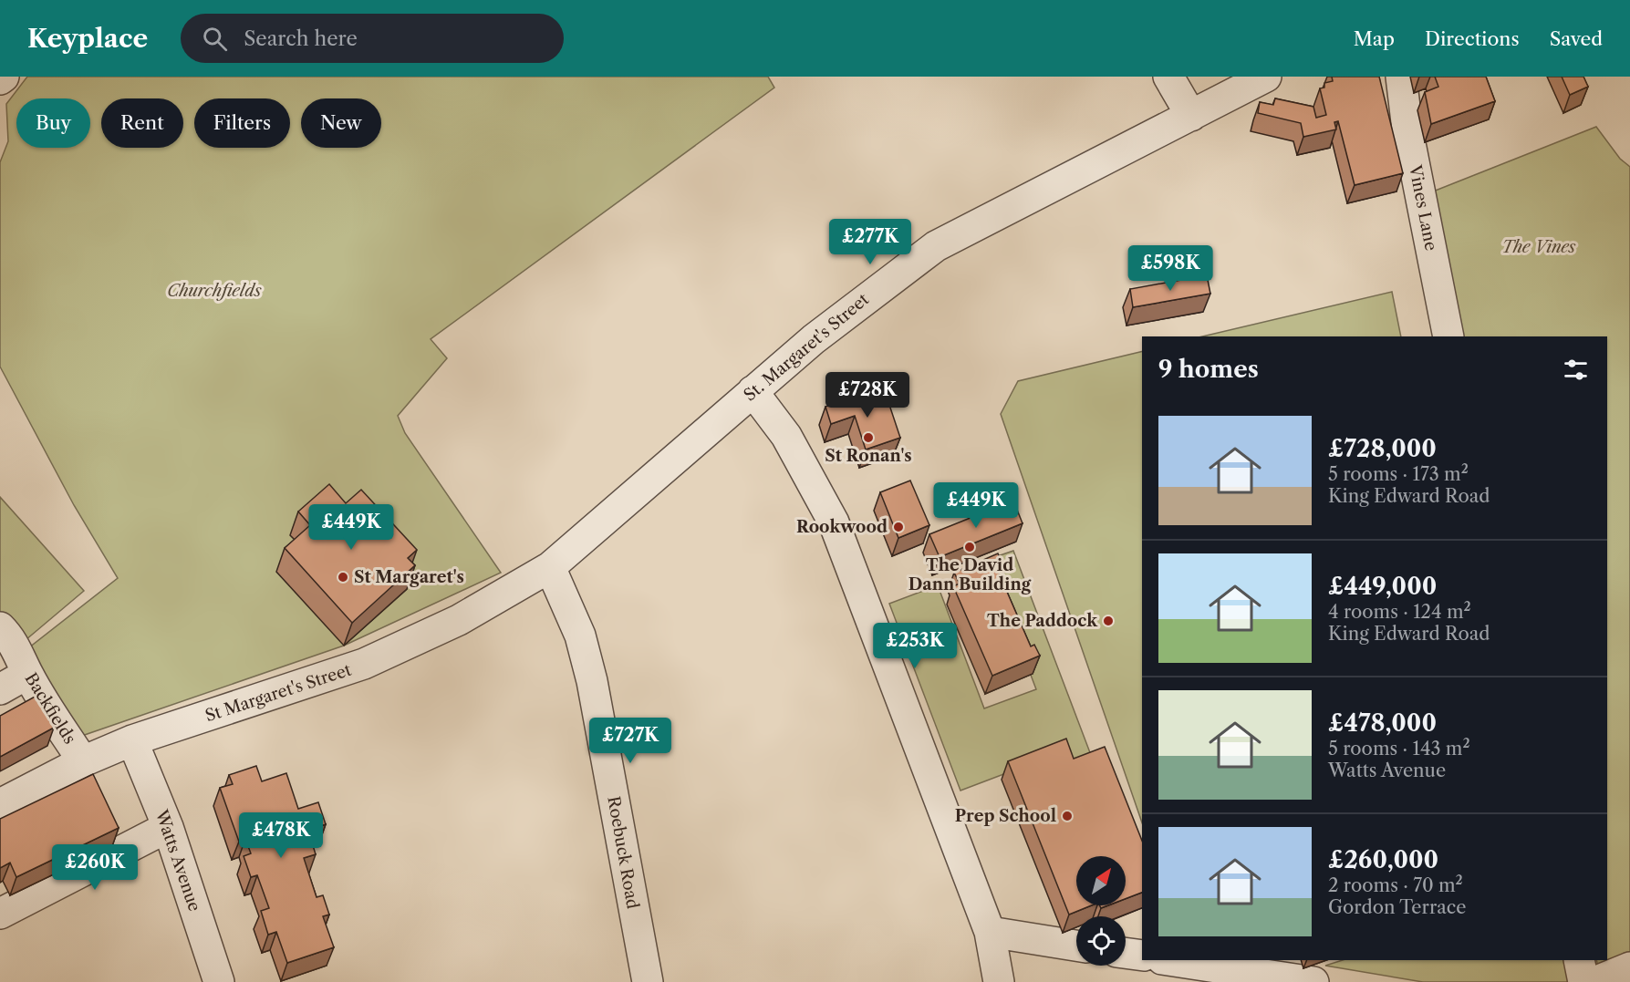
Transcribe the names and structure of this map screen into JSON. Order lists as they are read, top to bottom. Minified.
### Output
{"streets":{"street":["Vines Lane","St. Margaret's Street","St Margaret's Street","Backfields","Roebuck Road","Watts Avenue"]},"crossings":[["St. Margaret's Street","St Margaret's Street"],["St. Margaret's Street","Roebuck Road"],["St Margaret's Street","Backfields"],["St Margaret's Street","Roebuck Road"],["St Margaret's Street","Watts Avenue"]],"parks":["The Vines","Churchfields"],"places":["St Ronan's","Rookwood","The David Dann Building","St Margaret's","The Paddock","Prep School"],"north":"top right","page":{"header":"Keyplace","search":"Search here","nav":["Map","Directions","Saved"],"chip":["Buy","Rent","Filters","New"],"price":["£277K","£598K","£728K","£449K","£449K","£253K","£727K","£478K","£260K"],"heading":"9 homes","list":[{"name":"£728,000","note":"5 rooms · 173 m² · King Edward Road"},{"name":"£449,000","note":"4 rooms · 124 m² · King Edward Road"},{"name":"£478,000","note":"5 rooms · 143 m² · Watts Avenue"},{"name":"£260,000","note":"2 rooms · 70 m² · Gordon Terrace"}]}}
